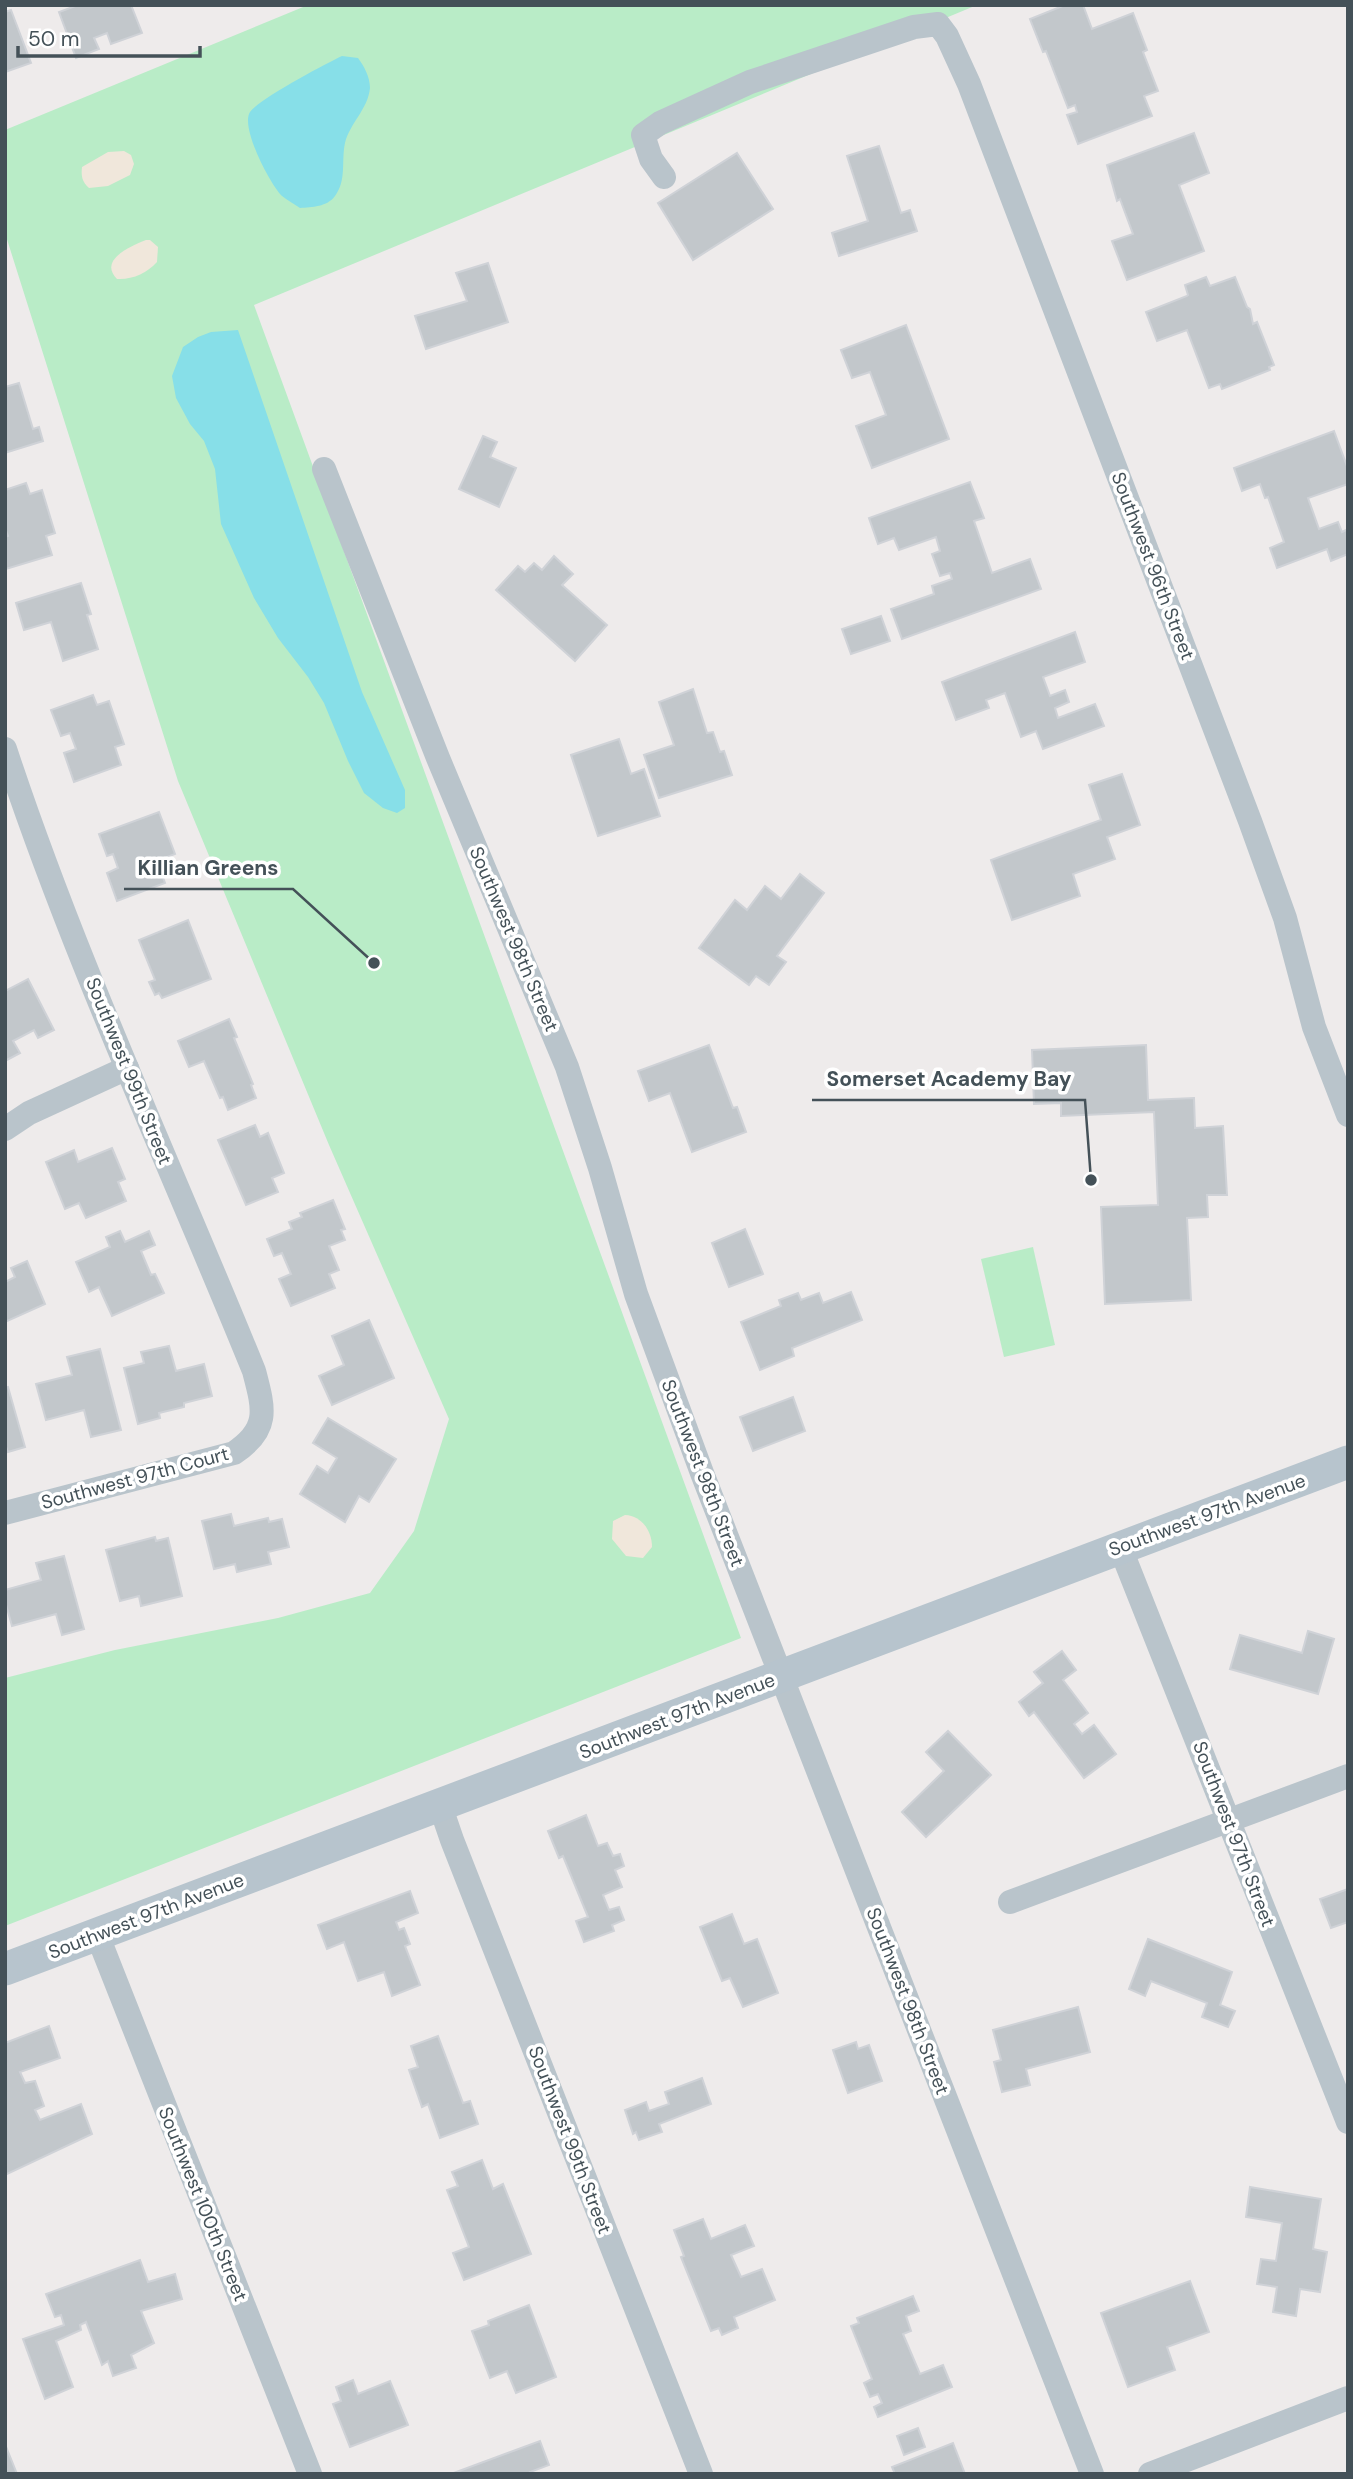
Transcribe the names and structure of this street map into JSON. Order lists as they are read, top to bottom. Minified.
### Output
{"streets":{"street":["Southwest 96th Street","Southwest 98th Street","Southwest 99th Street","Southwest 97th Court","Southwest 97th Avenue","Southwest 97th Street","Southwest 100th Street"]},"crossings":[["Southwest 98th Street","Southwest 97th Avenue"],["Southwest 99th Street","Southwest 97th Court"],["Southwest 99th Street","Southwest 97th Avenue"],["Southwest 97th Avenue","Southwest 97th Street"],["Southwest 97th Avenue","Southwest 100th Street"]],"places":["Killian Greens","Somerset Academy Bay"],"scale_bar":"50 m"}
